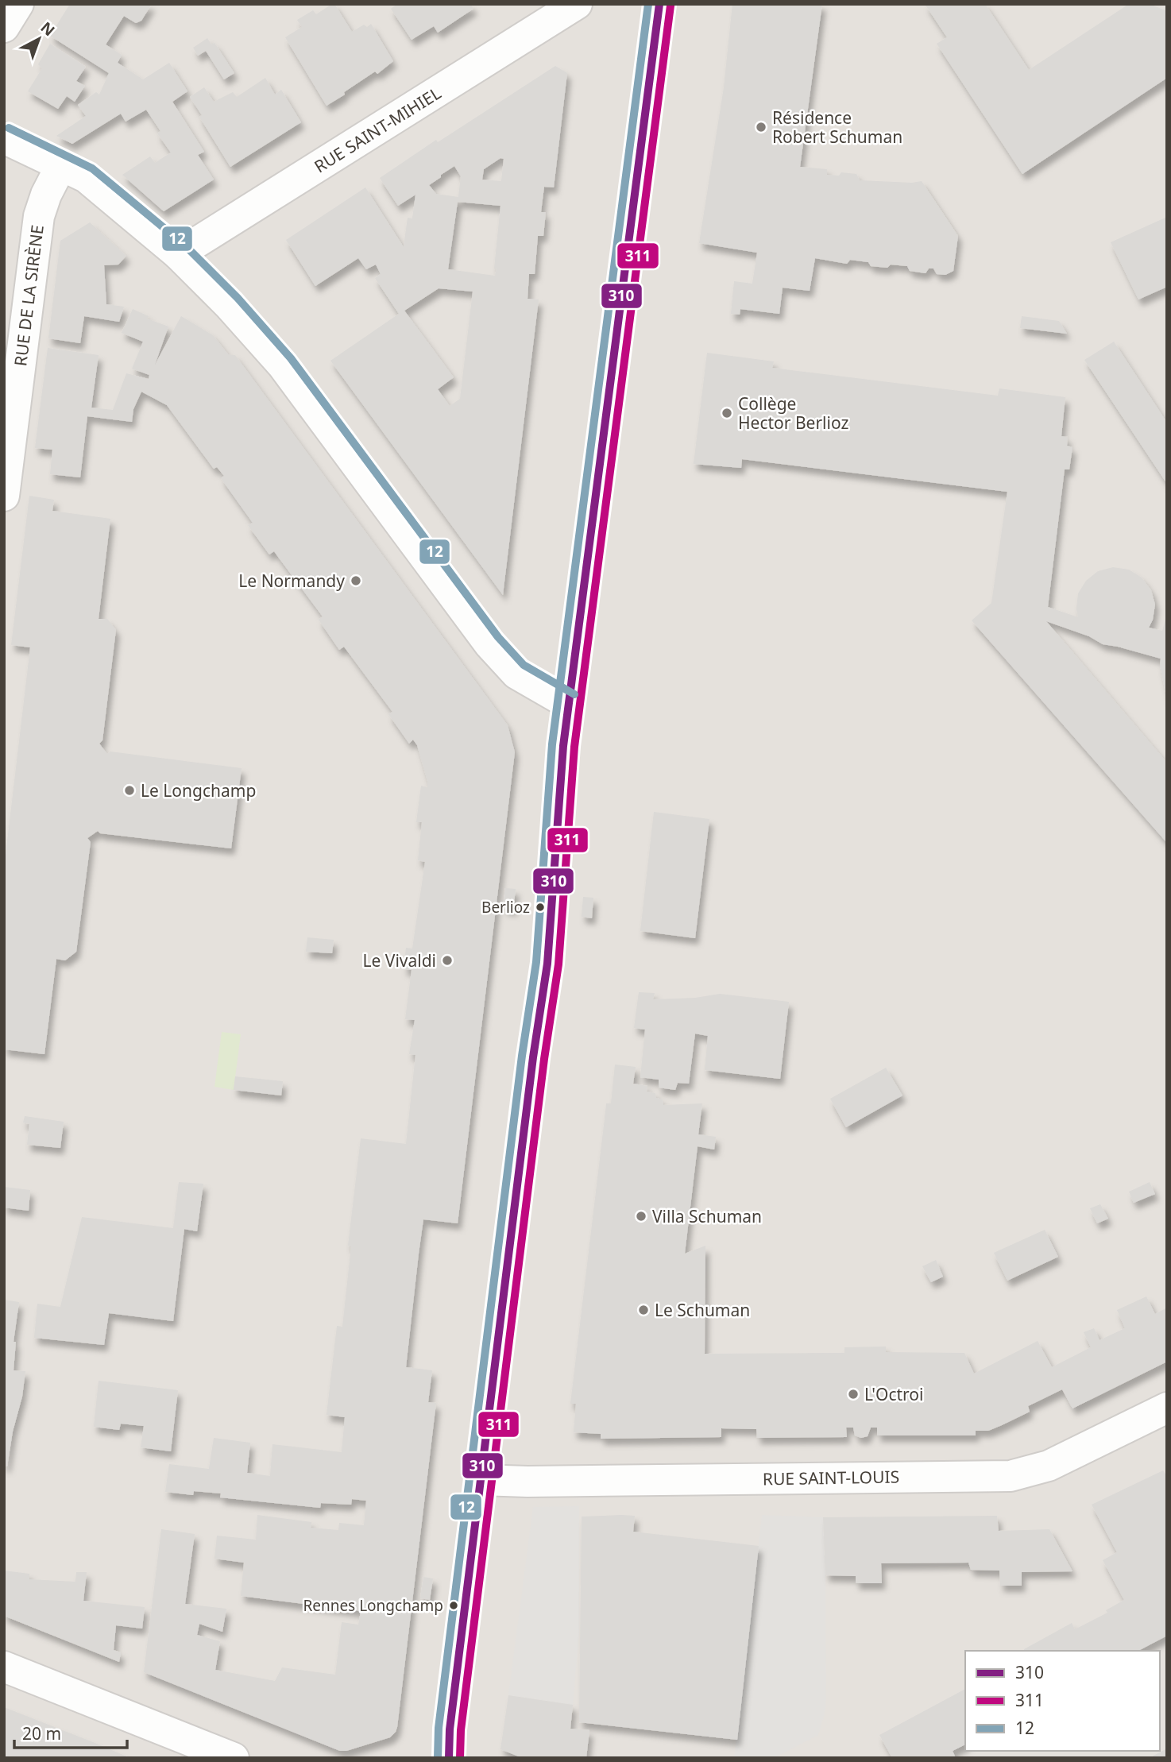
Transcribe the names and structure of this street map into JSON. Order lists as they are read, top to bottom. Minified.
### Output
{"streets":{"street":["RUE SAINT-MIHIEL","RUE DE LA SIRÈNE","RUE SAINT-LOUIS"]},"places":["Résidence Robert Schuman","Collège Hector Berlioz","Le Normandy","Le Longchamp","Berlioz","Le Vivaldi","Villa Schuman","Le Schuman","L'Octroi","Rennes Longchamp"],"lines":["transit line 310","transit line 12","transit line 311"],"legend":["310","311","12"],"scale_bar":"20 m","north":"top right"}
